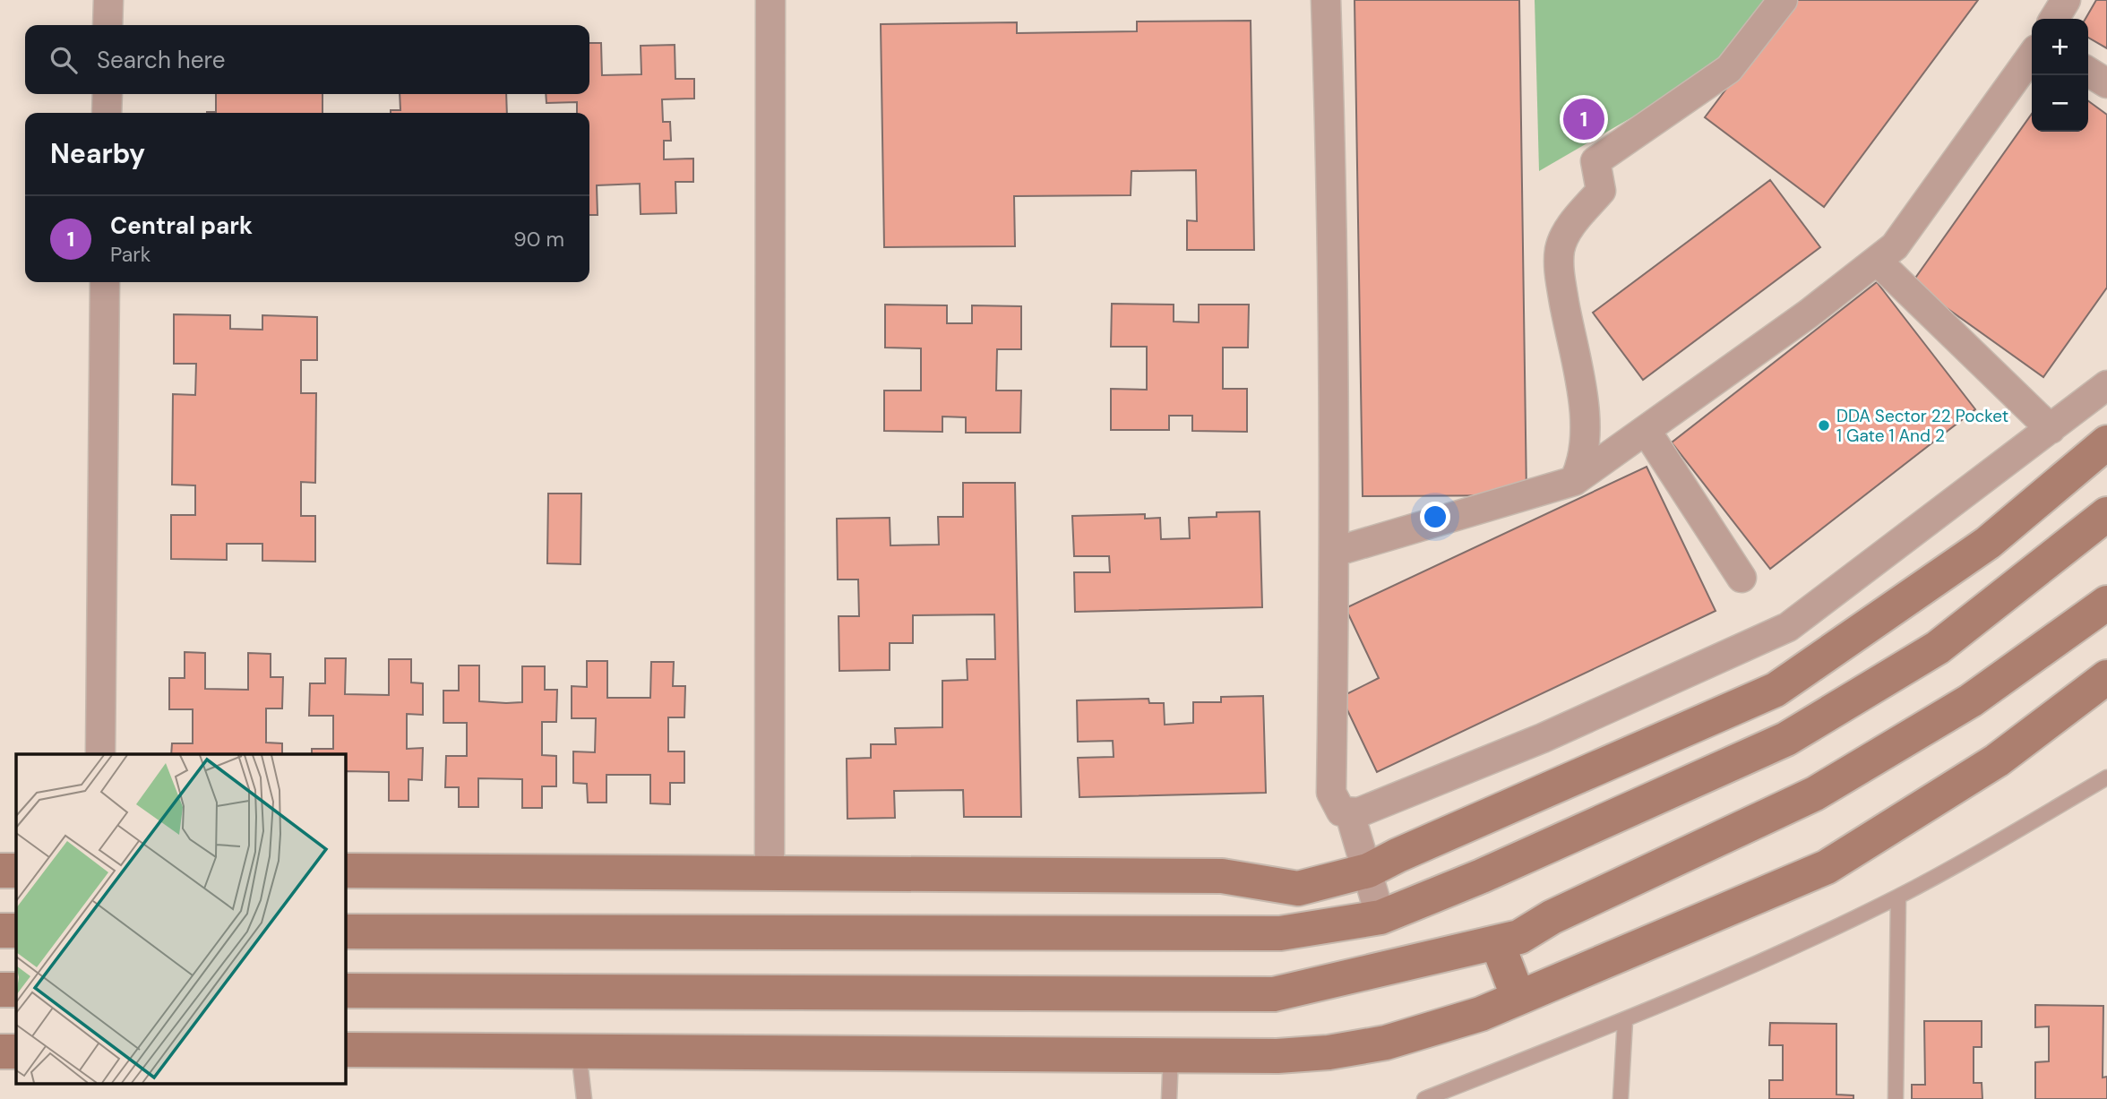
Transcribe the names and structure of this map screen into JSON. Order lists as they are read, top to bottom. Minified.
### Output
{"places":["DDA Sector 22 Pocket 1 Gate 1 And 2"],"page":{"map_buttons":["+","−"],"search":"Search here","pins":"1","heading":"Nearby","list":[{"mark":"1","name":"Central park","note":"Park","value":"90 m"}]}}
